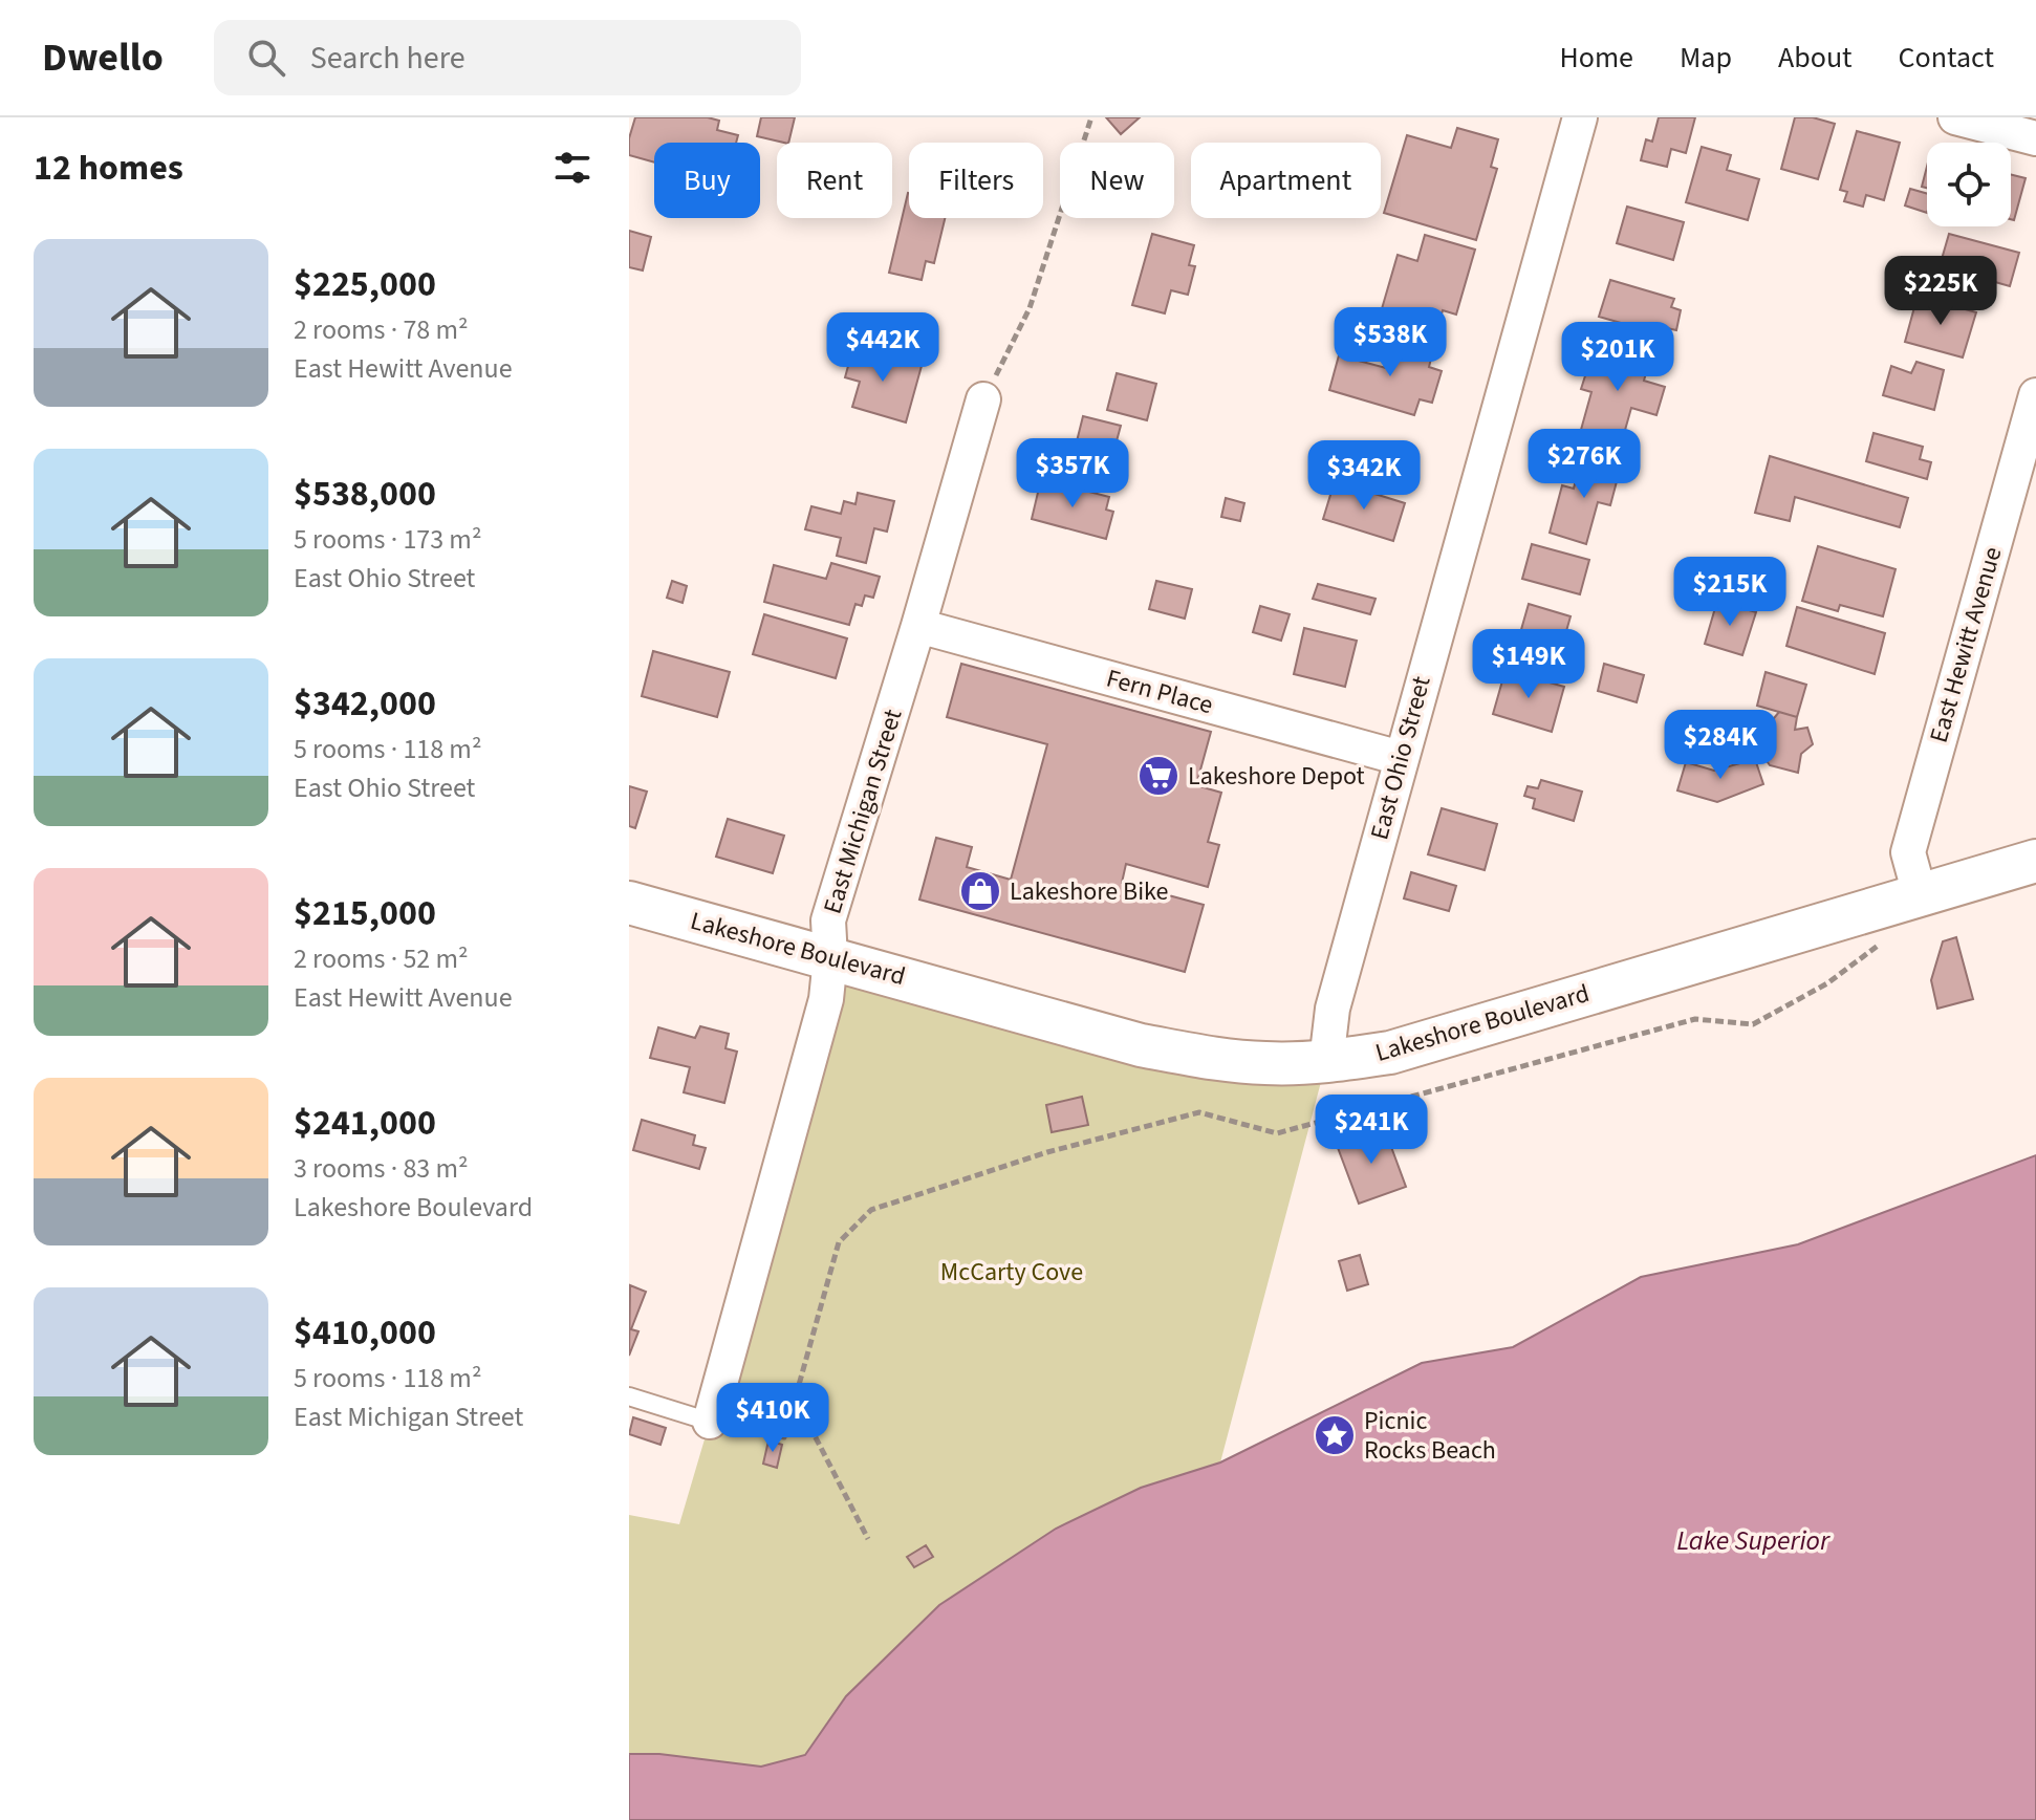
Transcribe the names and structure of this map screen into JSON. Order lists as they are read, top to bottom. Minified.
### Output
{"streets":{"street":["East Hewitt Avenue","Fern Place","East Ohio Street","East Michigan Street","Lakeshore Boulevard"]},"crossings":[["East Hewitt Avenue","Lakeshore Boulevard"],["Fern Place","East Ohio Street"],["Fern Place","East Michigan Street"],["East Ohio Street","Lakeshore Boulevard"],["East Michigan Street","Lakeshore Boulevard"]],"water":["Lake Superior"],"parks":["McCarty Cove"],"places":{"supermarket":["Lakeshore Depot"],"shop":["Lakeshore Bike"],"place":["Picnic Rocks Beach"]},"page":{"header":"Dwello","search":"Search here","nav":["Home","Map","About","Contact"],"heading":"12 homes","chip":["Buy","Rent","Filters","New","Apartment"],"list":[{"name":"$225,000","note":"2 rooms · 78 m² · East Hewitt Avenue"},{"name":"$538,000","note":"5 rooms · 173 m² · East Ohio Street"},{"name":"$342,000","note":"5 rooms · 118 m² · East Ohio Street"},{"name":"$215,000","note":"2 rooms · 52 m² · East Hewitt Avenue"},{"name":"$241,000","note":"3 rooms · 83 m² · Lakeshore Boulevard"},{"name":"$410,000","note":"5 rooms · 118 m² · East Michigan Street"}],"price":["$225K","$538K","$442K","$201K","$276K","$357K","$342K","$215K","$149K","$284K","$241K","$410K"]}}
